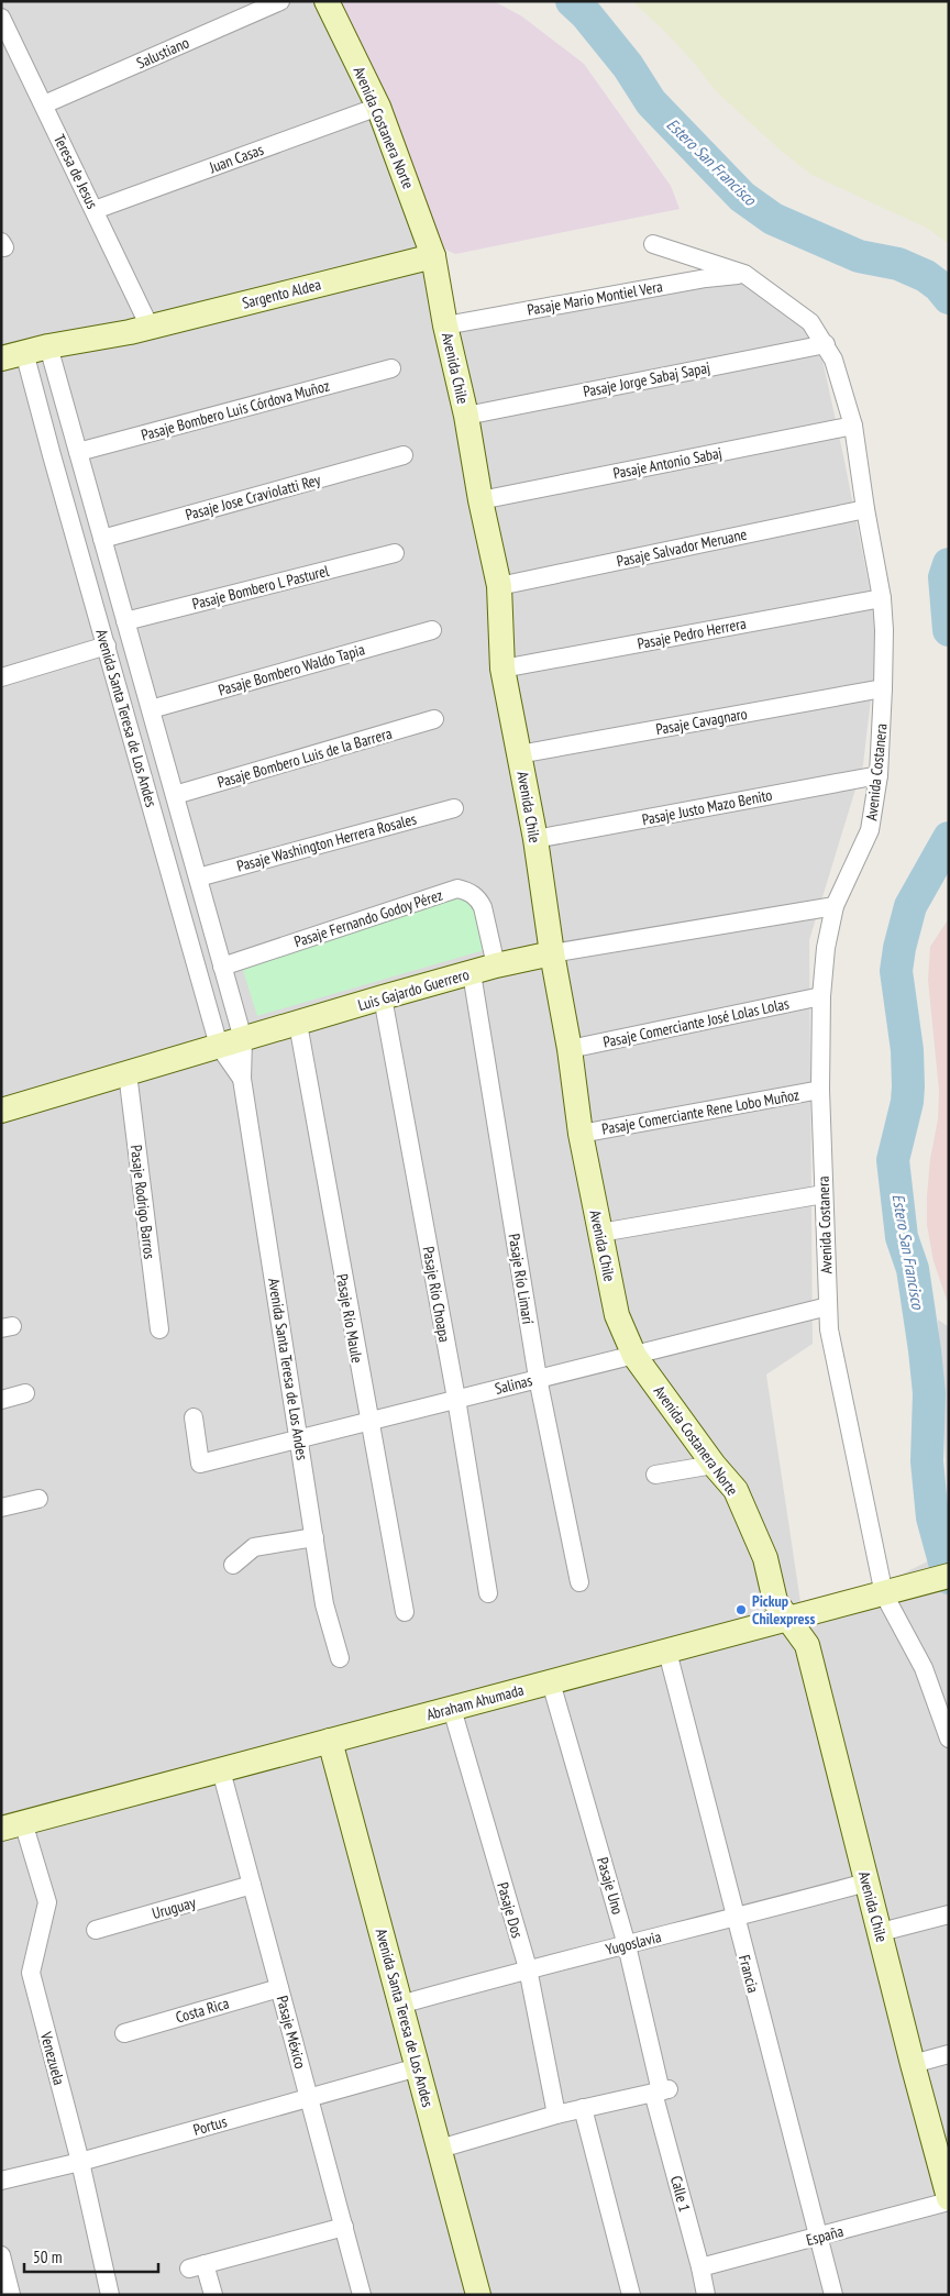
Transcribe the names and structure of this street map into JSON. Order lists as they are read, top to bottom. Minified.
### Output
{"streets":{"street":["Salustiano","Avenida Costanera Norte","Juan Casas","Teresa de Jesus","Sargento Aldea","Pasaje Mario Montiel Vera","Avenida Chile","Pasaje Jorge Sabaj Sapaj","Pasaje Bombero Luis Córdova Muñoz","Pasaje Antonio Sabaj","Pasaje Jose Craviolatti Rey","Pasaje Salvador Meruane","Pasaje Bombero L Pasturel","Pasaje Pedro Herrera","Pasaje Bombero Waldo Tapia","Avenida Santa Teresa de Los Andes","Pasaje Cavagnaro","Pasaje Bombero Luis de la Barrera","Avenida Costanera","Pasaje Justo Mazo Benito","Pasaje Washington Herrera Rosales","Pasaje Fernando Godoy Pérez","Luis Gajardo Guerrero","Pasaje Comerciante José Lolas Lolas","Pasaje Comerciante Rene Lobo Muñoz","Pasaje Rodrigo Barros","Pasaje Río Limarí","Pasaje Río Choapa","Pasaje Río Maule","Salinas","Abraham Ahumada","Pasaje Uno","Uruguay","Pasaje Dos","Yugoslavia","Francia","Costa Rica","Pasaje México","Venezuela","Portus","Calle 1","España"]},"crossings":[["Salustiano","Teresa de Jesus"],["Avenida Costanera Norte","Juan Casas"],["Avenida Costanera Norte","Sargento Aldea"],["Avenida Costanera Norte","Avenida Chile"],["Avenida Costanera Norte","Salinas"],["Avenida Costanera Norte","Abraham Ahumada"],["Juan Casas","Teresa de Jesus"],["Teresa de Jesus","Sargento Aldea"],["Sargento Aldea","Avenida Chile"],["Sargento Aldea","Avenida Santa Teresa de Los Andes"],["Pasaje Mario Montiel Vera","Avenida Chile"],["Pasaje Mario Montiel Vera","Avenida Costanera"],["Avenida Chile","Pasaje Jorge Sabaj Sapaj"],["Avenida Chile","Pasaje Antonio Sabaj"],["Avenida Chile","Pasaje Salvador Meruane"],["Avenida Chile","Pasaje Pedro Herrera"],["Avenida Chile","Pasaje Cavagnaro"],["Avenida Chile","Pasaje Justo Mazo Benito"],["Avenida Chile","Luis Gajardo Guerrero"],["Avenida Chile","Pasaje Comerciante José Lolas Lolas"],["Avenida Chile","Pasaje Comerciante Rene Lobo Muñoz"],["Avenida Chile","Salinas"],["Avenida Chile","Abraham Ahumada"],["Avenida Chile","Yugoslavia"],["Avenida Chile","España"],["Pasaje Jorge Sabaj Sapaj","Avenida Costanera"],["Pasaje Bombero Luis Córdova Muñoz","Avenida Santa Teresa de Los Andes"],["Pasaje Antonio Sabaj","Avenida Costanera"],["Pasaje Jose Craviolatti Rey","Avenida Santa Teresa de Los Andes"],["Pasaje Salvador Meruane","Avenida Costanera"],["Pasaje Bombero L Pasturel","Avenida Santa Teresa de Los Andes"],["Pasaje Pedro Herrera","Avenida Costanera"],["Pasaje Bombero Waldo Tapia","Avenida Santa Teresa de Los Andes"],["Avenida Santa Teresa de Los Andes","Pasaje Bombero Luis de la Barrera"],["Avenida Santa Teresa de Los Andes","Pasaje Washington Herrera Rosales"],["Avenida Santa Teresa de Los Andes","Pasaje Fernando Godoy Pérez"],["Avenida Santa Teresa de Los Andes","Luis Gajardo Guerrero"],["Avenida Santa Teresa de Los Andes","Salinas"],["Avenida Santa Teresa de Los Andes","Abraham Ahumada"],["Avenida Santa Teresa de Los Andes","Yugoslavia"],["Avenida Santa Teresa de Los Andes","Portus"],["Pasaje Cavagnaro","Avenida Costanera"],["Avenida Costanera","Pasaje Justo Mazo Benito"],["Avenida Costanera","Luis Gajardo Guerrero"],["Avenida Costanera","Pasaje Comerciante José Lolas Lolas"],["Avenida Costanera","Pasaje Comerciante Rene Lobo Muñoz"],["Avenida Costanera","Salinas"],["Avenida Costanera","Abraham Ahumada"],["Pasaje Fernando Godoy Pérez","Luis Gajardo Guerrero"],["Luis Gajardo Guerrero","Pasaje Rodrigo Barros"],["Luis Gajardo Guerrero","Pasaje Río Limarí"],["Luis Gajardo Guerrero","Pasaje Río Choapa"],["Luis Gajardo Guerrero","Pasaje Río Maule"],["Pasaje Río Limarí","Salinas"],["Pasaje Río Choapa","Salinas"],["Pasaje Río Maule","Salinas"],["Abraham Ahumada","Pasaje Uno"],["Abraham Ahumada","Pasaje Dos"],["Abraham Ahumada","Francia"],["Abraham Ahumada","Pasaje México"],["Abraham Ahumada","Venezuela"],["Pasaje Uno","Yugoslavia"],["Pasaje Uno","Calle 1"],["Uruguay","Pasaje México"],["Pasaje Dos","Yugoslavia"],["Yugoslavia","Francia"],["Francia","España"],["Costa Rica","Pasaje México"],["Pasaje México","Portus"],["Venezuela","Portus"],["Calle 1","España"]],"water":["Estero San Francisco"],"places":["Pickup Chilexpress"],"scale_bar":"50 m"}
